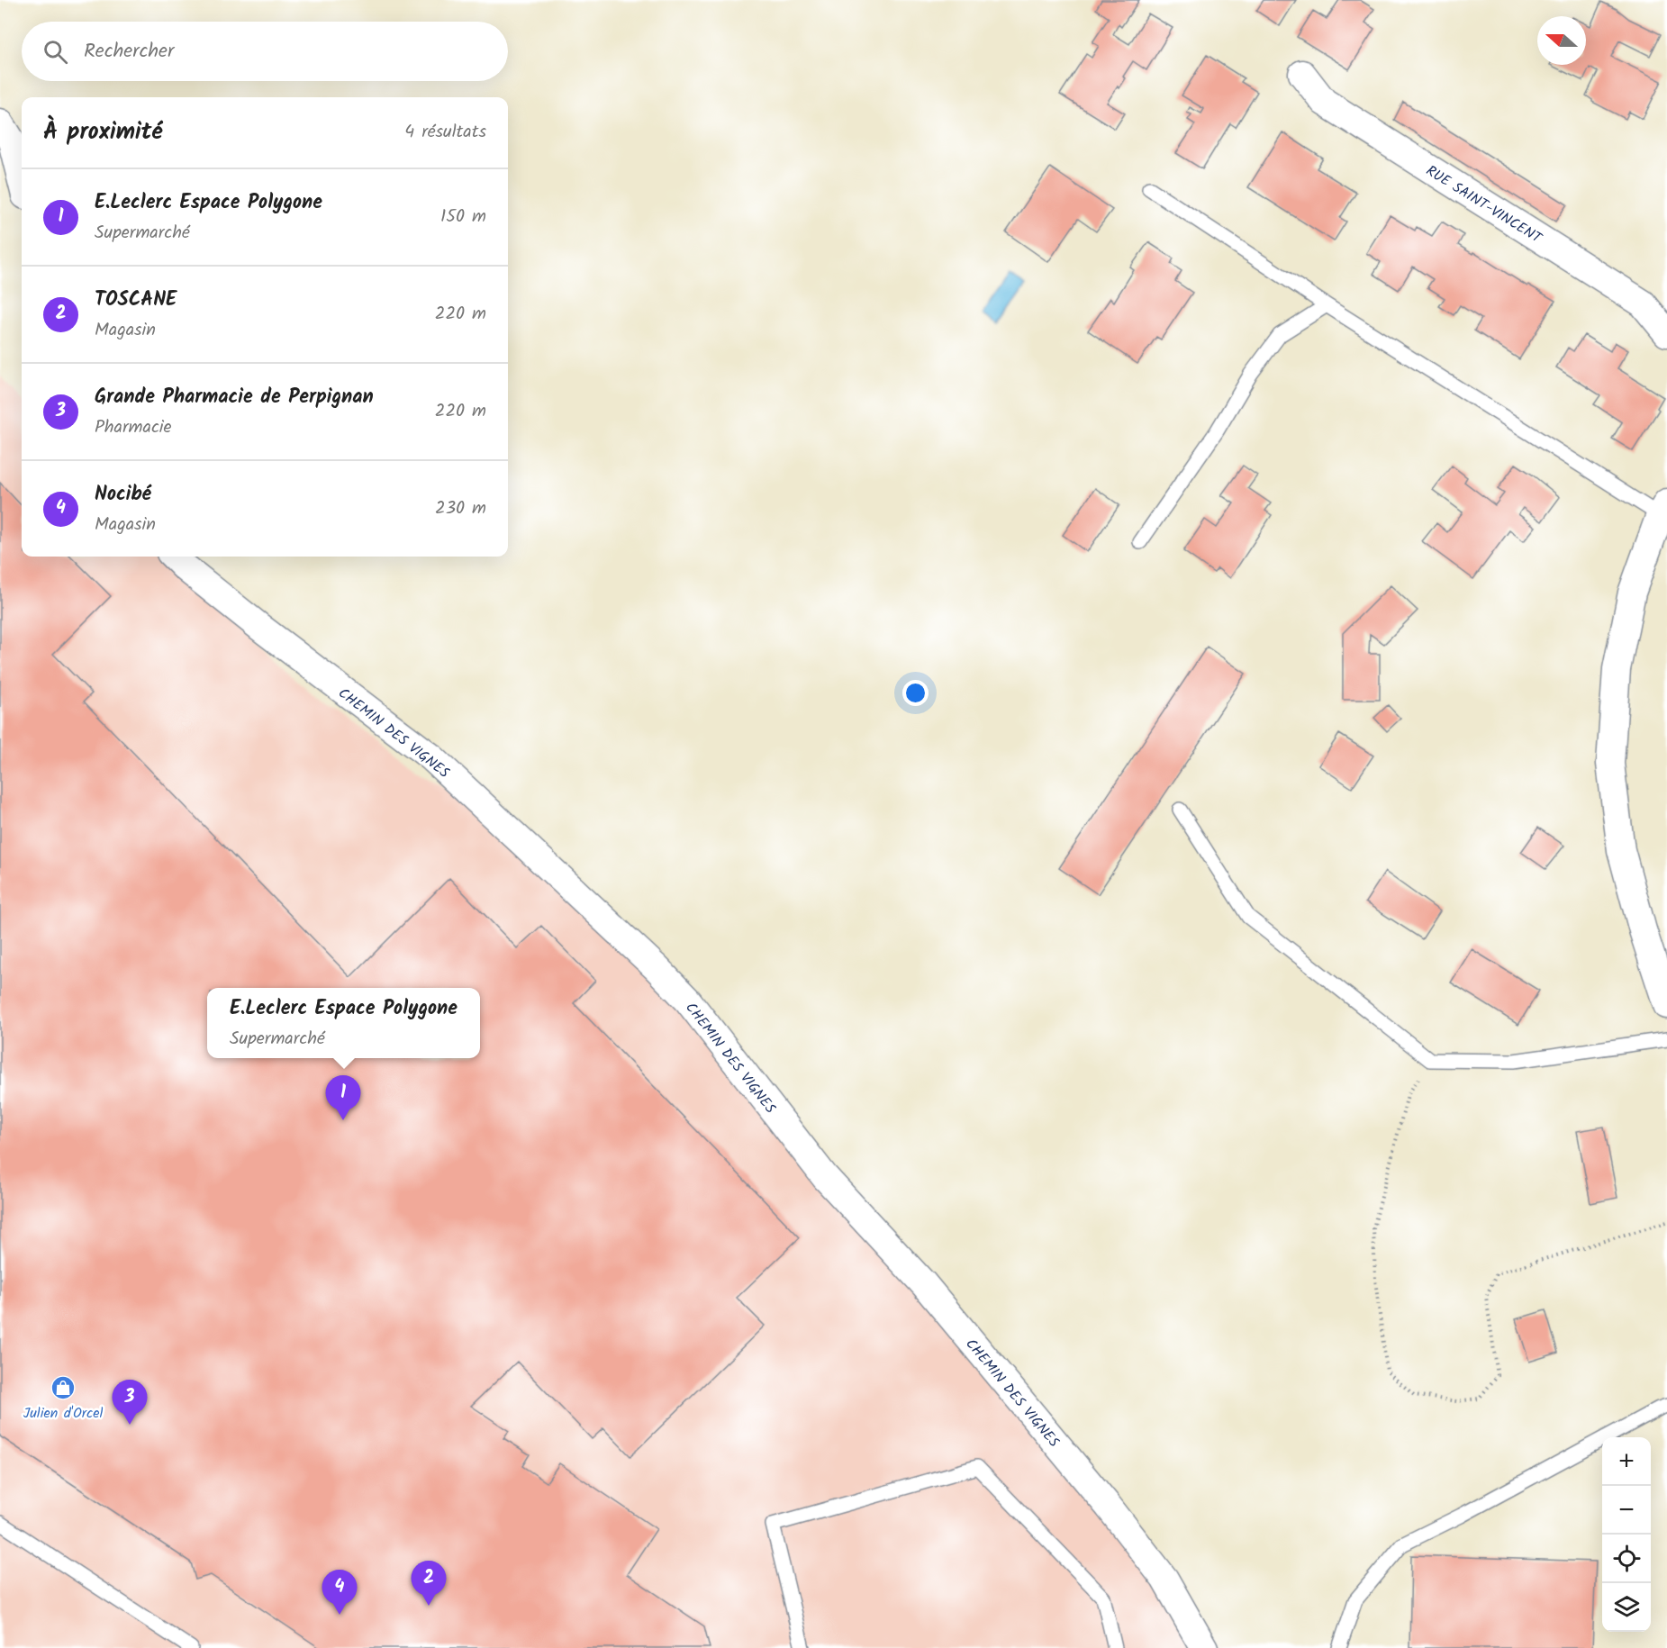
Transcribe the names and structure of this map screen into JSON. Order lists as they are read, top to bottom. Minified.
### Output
{"streets":{"street":["RUE SAINT-VINCENT","CHEMIN DES VIGNES"]},"places":{"shop":["Julien d'Orcel"]},"north":"left","page":{"search":"Rechercher","heading":["À proximité","4 résultats"],"list":[{"mark":"1","name":"E.Leclerc Espace Polygone","note":"Supermarché","value":"150 m"},{"mark":"2","name":"TOSCANE","note":"Magasin","value":"220 m"},{"mark":"3","name":"Grande Pharmacie de Perpignan","note":"Pharmacie","value":"220 m"},{"mark":"4","name":"Nocibé","note":"Magasin","value":"230 m"}],"popup":["E.Leclerc Espace Polygone","Supermarché"],"pins":["1","3","2","4"],"map_buttons":["+","−"]}}
